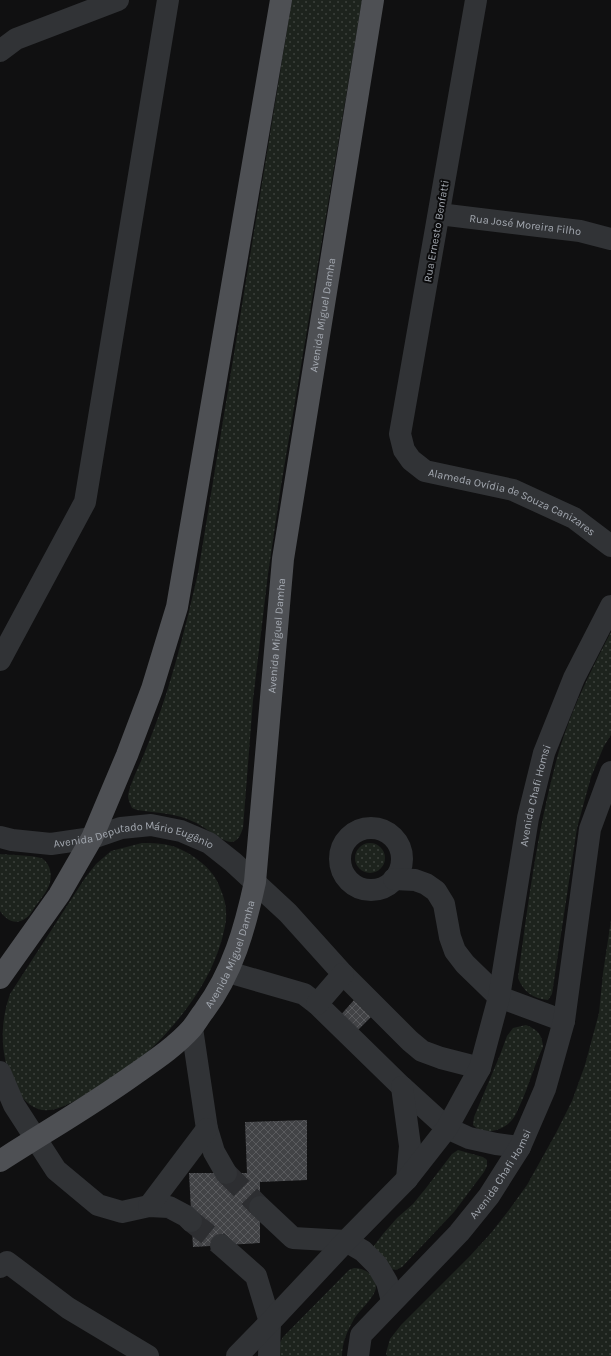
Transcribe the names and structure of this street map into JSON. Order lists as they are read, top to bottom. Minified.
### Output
{"streets":{"main road":["Avenida Miguel Damha"],"street":["Rua José Moreira Filho","Rua Ernesto Benfatti","Alameda Ovídia de Souza Canizares","Avenida Chafi Homsi","Avenida Deputado Mário Eugênio"]},"crossings":[["Rua José Moreira Filho","Rua Ernesto Benfatti"],["Rua Ernesto Benfatti","Alameda Ovídia de Souza Canizares"],["Avenida Miguel Damha","Avenida Deputado Mário Eugênio"],["Avenida Chafi Homsi","Avenida Deputado Mário Eugênio"]]}
